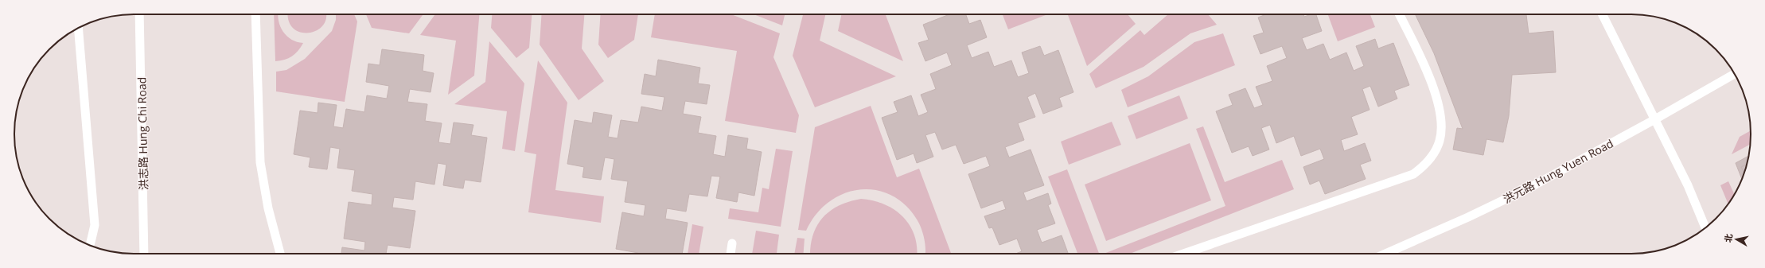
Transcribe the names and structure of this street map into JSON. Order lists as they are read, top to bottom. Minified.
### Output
{"streets":{"street":["洪志路 Hung Chi Road","洪元路 Hung Yuen Road"]},"north":"left"}
